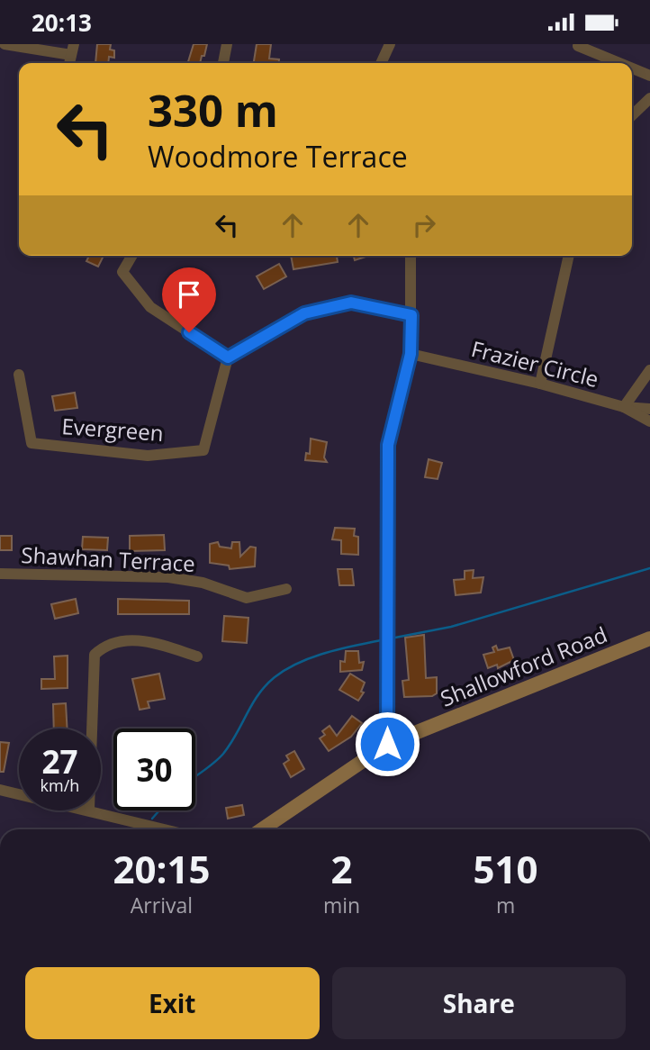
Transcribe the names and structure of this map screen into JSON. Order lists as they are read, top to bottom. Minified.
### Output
{"streets":{"street":["Frazier Circle","Evergreen","Shawhan Terrace","Shallowford Road"]},"page":{"status":"20:13","turn":["330 m","Woodmore Terrace"],"speed":"27 km/h","limit":"30","eta":["20:15","Arrival","2","min","510","m"],"buttons":["Exit","Share"]}}
